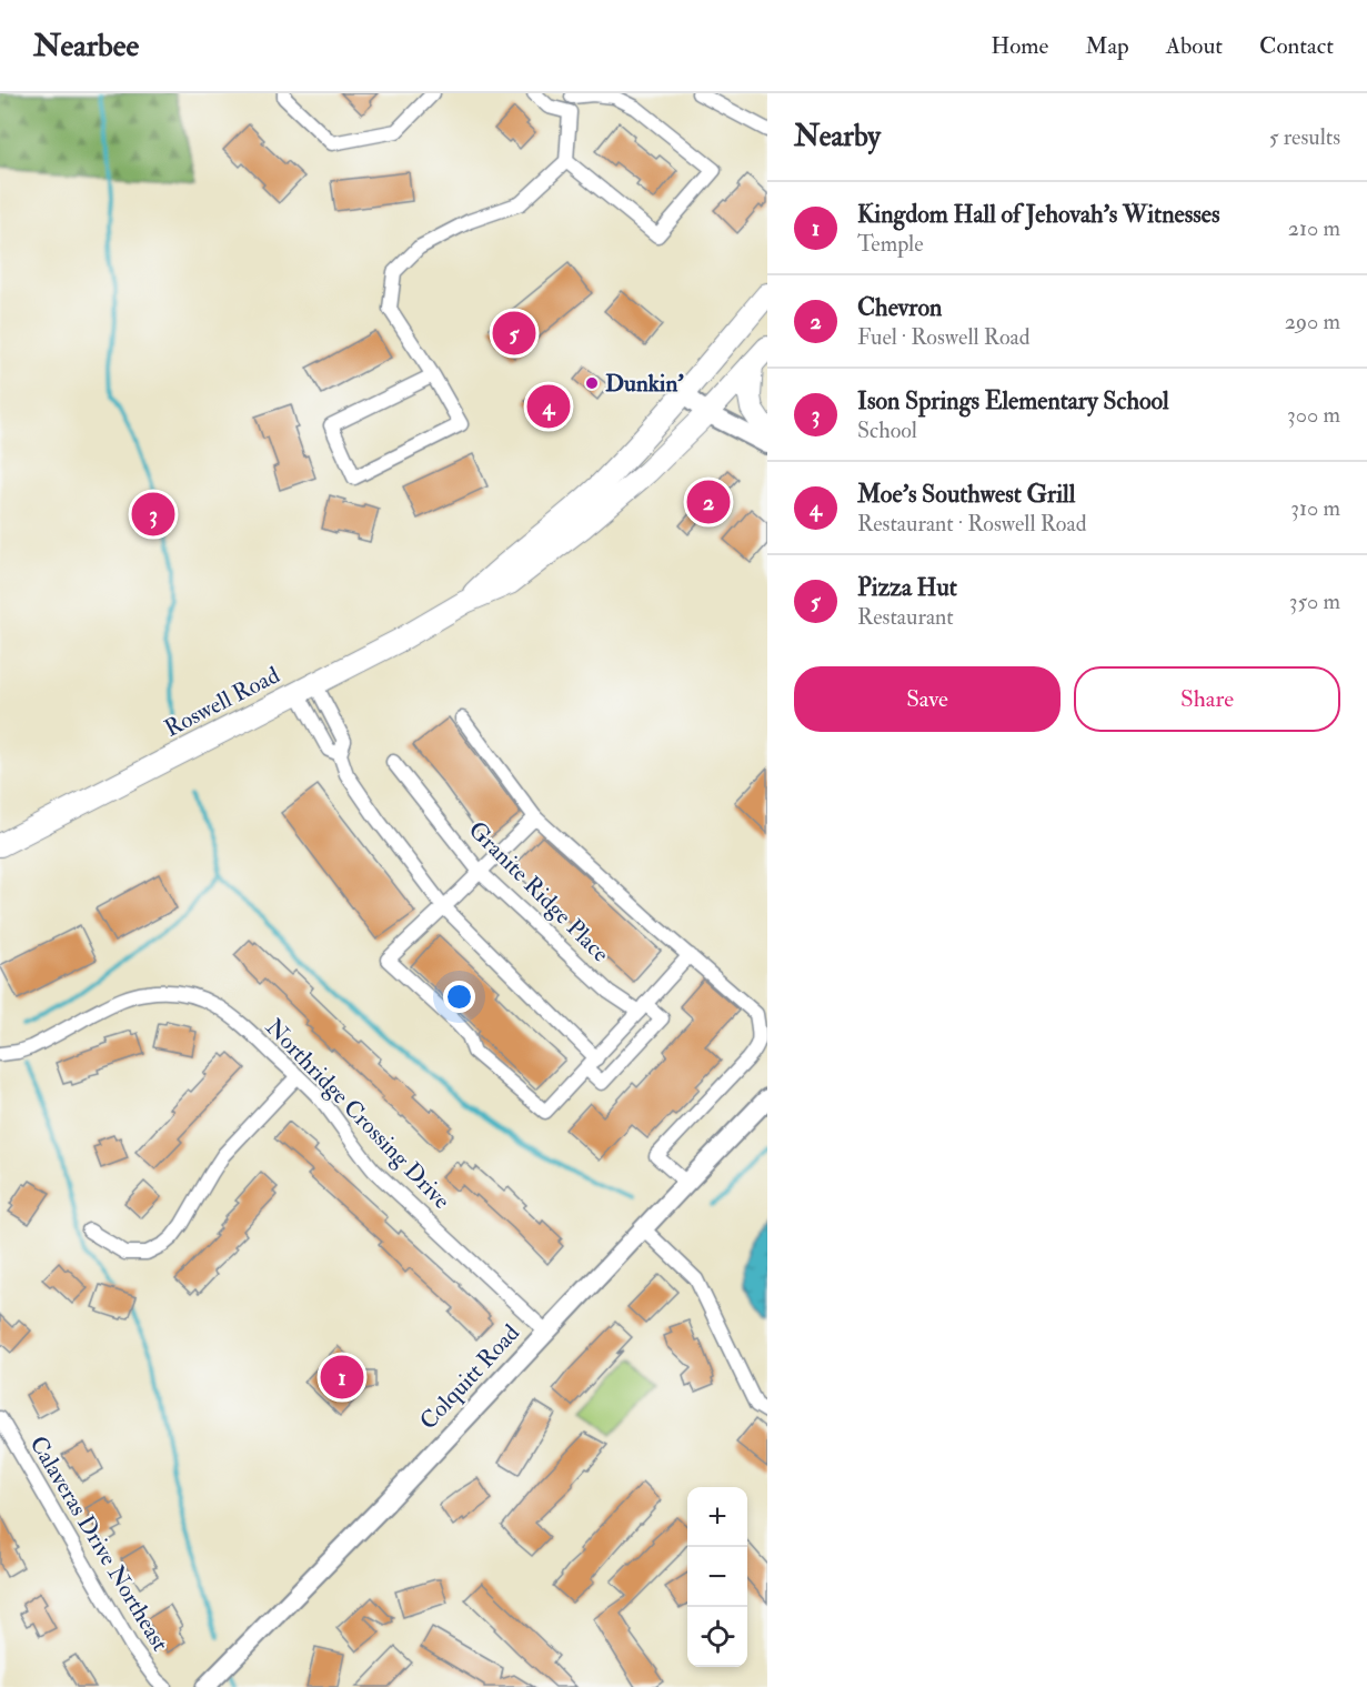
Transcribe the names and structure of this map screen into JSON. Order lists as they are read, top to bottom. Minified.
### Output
{"streets":{"main road":["Roswell Road"],"street":["Granite Ridge Place","Northridge Crossing Drive","Colquitt Road","Calaveras Drive Northeast"]},"crossings":[["Northridge Crossing Drive","Colquitt Road"]],"places":["Dunkin'"],"page":{"header":"Nearbee","nav":["Home","Map","About","Contact"],"heading":["Nearby","5 results"],"list":[{"mark":"1","name":"Kingdom Hall of Jehovah’s Witnesses","note":"Temple","value":"210 m"},{"mark":"2","name":"Chevron","note":"Fuel · Roswell Road","value":"290 m"},{"mark":"3","name":"Ison Springs Elementary School","note":"School","value":"300 m"},{"mark":"4","name":"Moe's Southwest Grill","note":"Restaurant · Roswell Road","value":"310 m"},{"mark":"5","name":"Pizza Hut","note":"Restaurant","value":"350 m"}],"pins":["5","4","2","3","1"],"buttons":["Save","Share"],"map_buttons":["+","−"]}}
